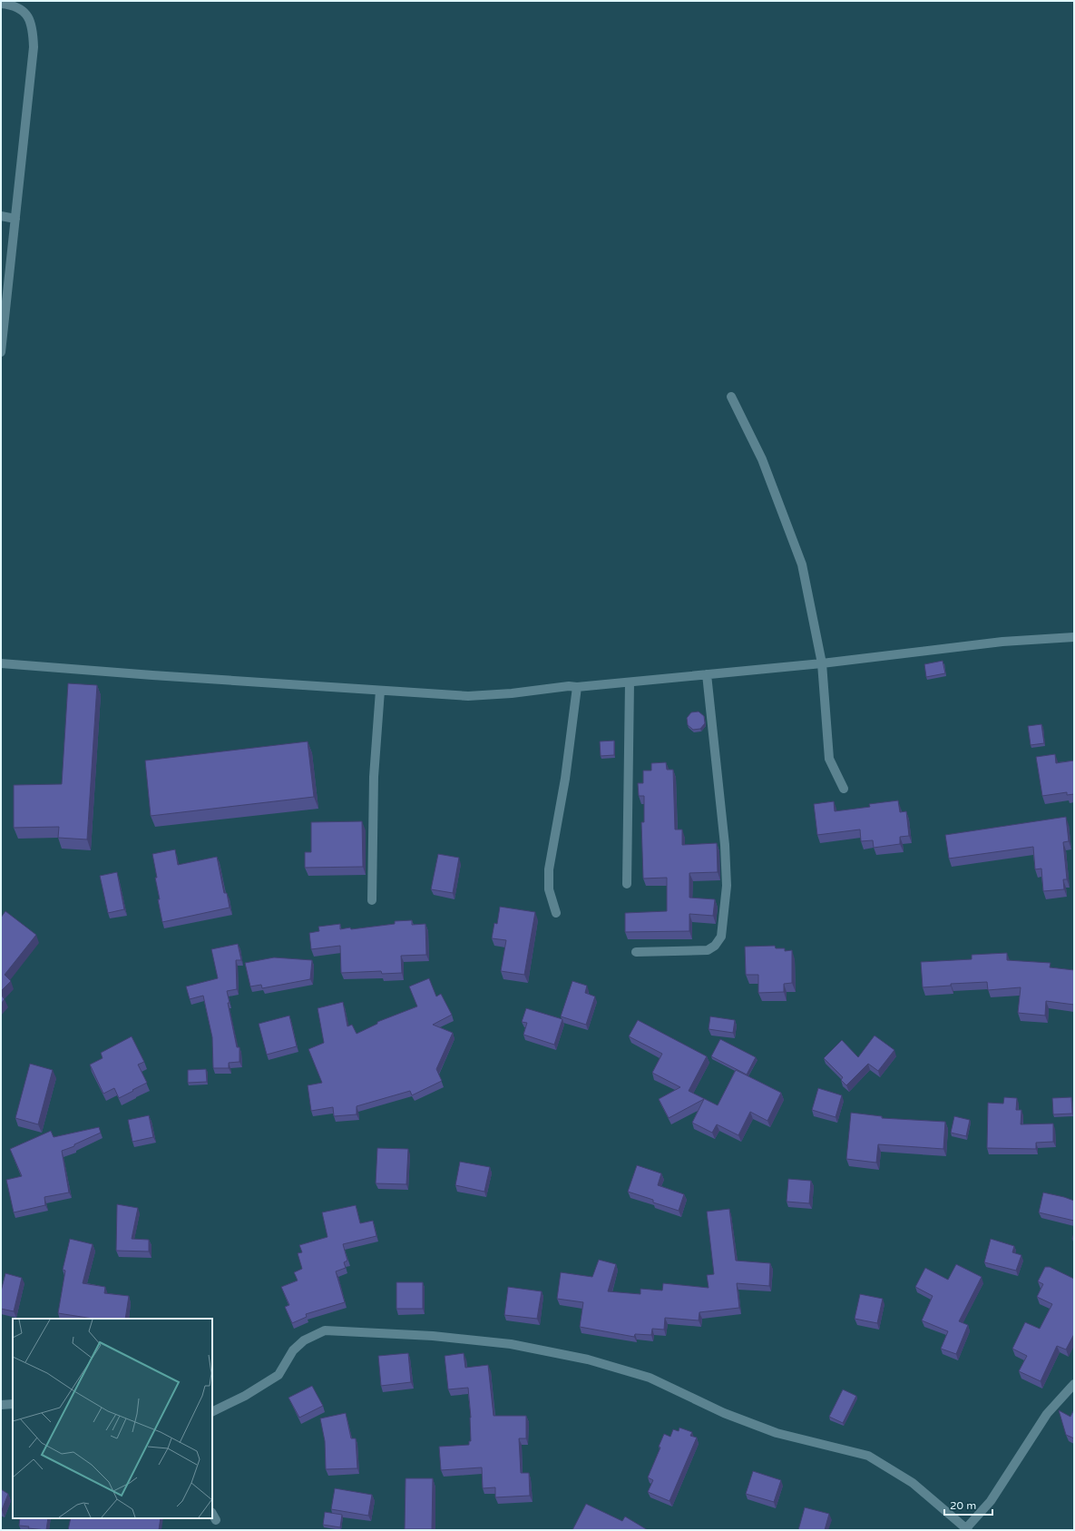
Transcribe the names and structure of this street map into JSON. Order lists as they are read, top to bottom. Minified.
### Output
{"scale_bar":"20 m"}
